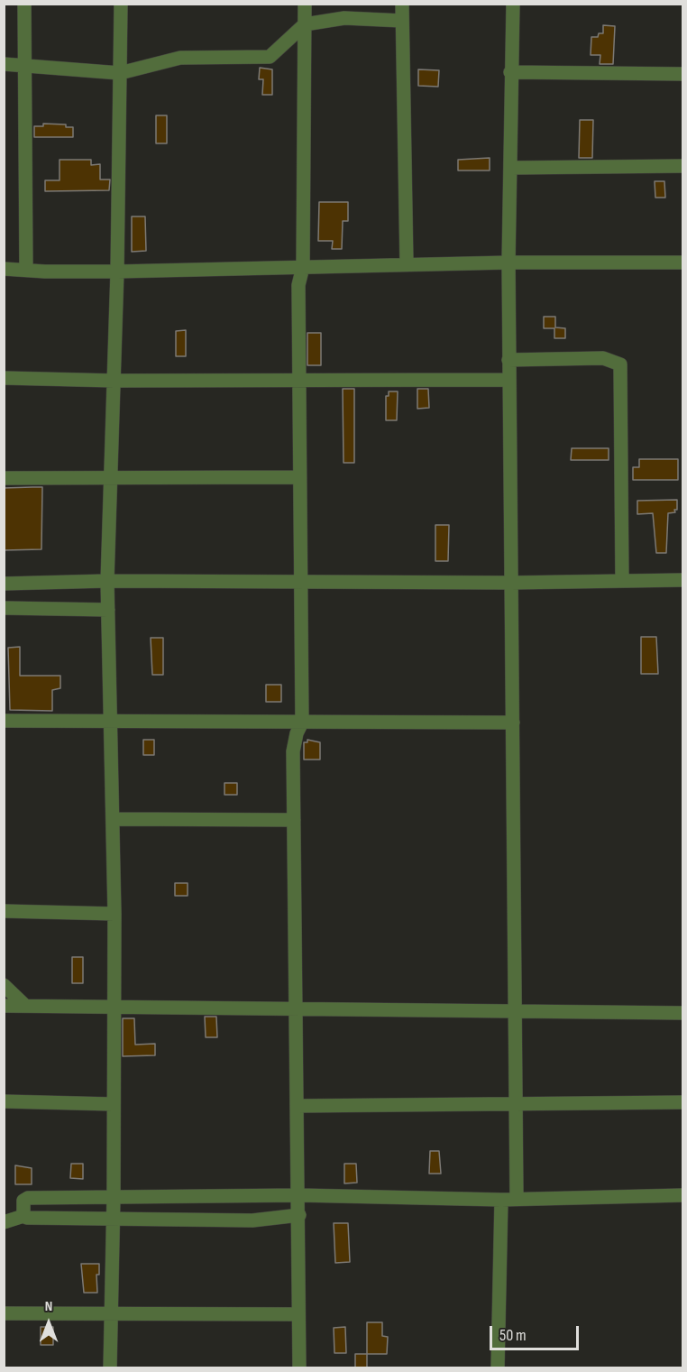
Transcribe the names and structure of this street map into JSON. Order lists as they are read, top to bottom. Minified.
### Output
{"scale_bar":"50 m","north":"top"}
